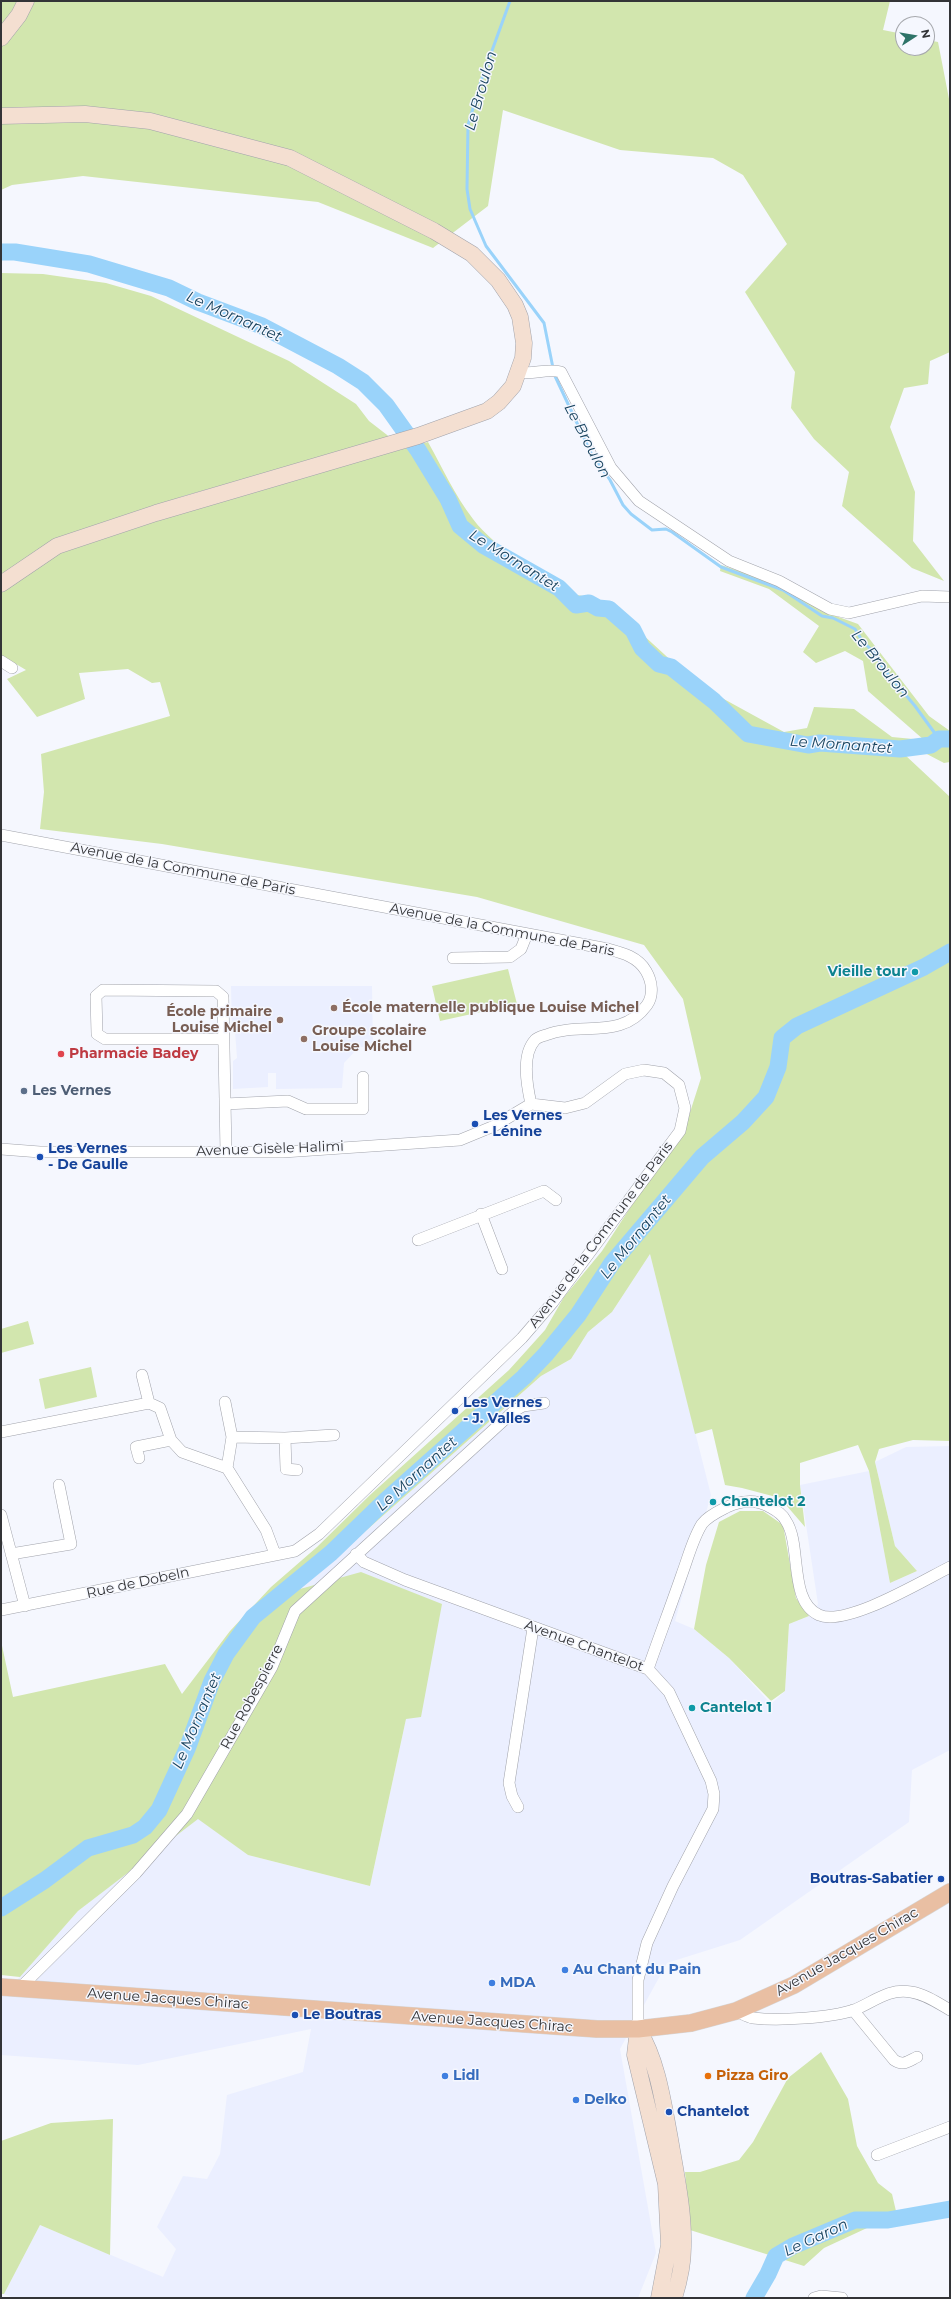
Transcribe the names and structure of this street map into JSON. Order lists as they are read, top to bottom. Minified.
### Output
{"streets":{"main road":["Avenue Jacques Chirac"],"street":["Avenue de la Commune de Paris","Avenue Gisèle Halimi","Rue de Dobeln","Avenue Chantelot","Rue Robespierre"]},"crossings":[["Avenue de la Commune de Paris","Avenue Gisèle Halimi"],["Avenue de la Commune de Paris","Rue de Dobeln"],["Avenue Chantelot","Rue Robespierre"],["Avenue Chantelot","Avenue Jacques Chirac"],["Rue Robespierre","Avenue Jacques Chirac"]],"water":["Le Broulon","Le Mornantet","Le Garon"],"places":["Vieille tour","École maternelle publique Louise Michel","École primaire Louise Michel","Groupe scolaire Louise Michel","Pharmacie Badey","Les Vernes","Les Vernes - Lénine","Les Vernes - De Gaulle","Les Vernes - J. Valles","Chantelot 2","Cantelot 1","Boutras-Sabatier","Au Chant du Pain","MDA","Le Boutras","Lidl","Pizza Giro","Delko","Chantelot"],"north":"right"}
